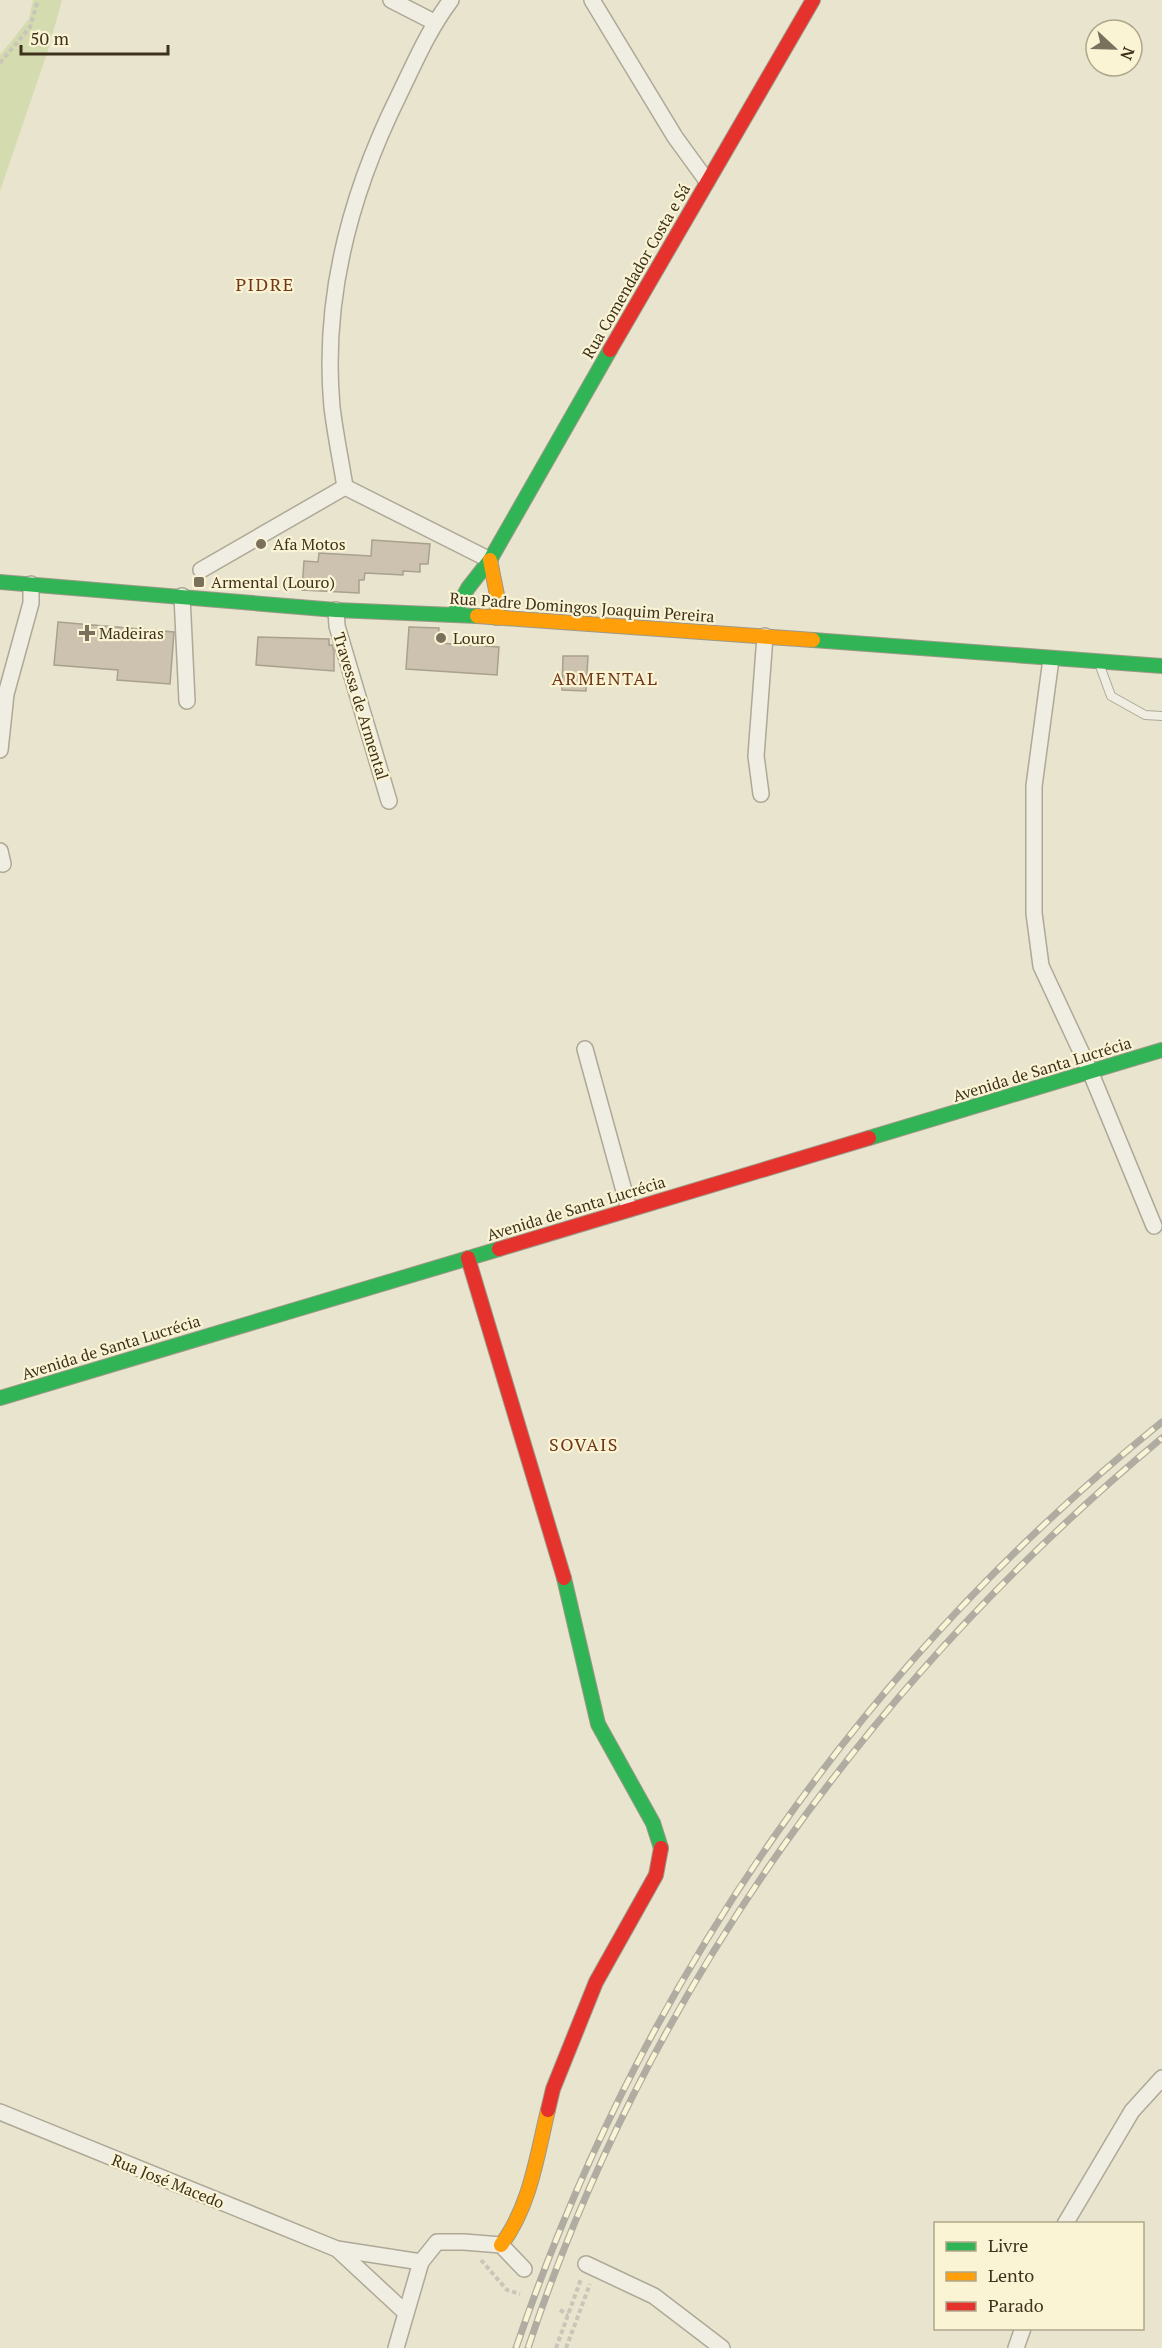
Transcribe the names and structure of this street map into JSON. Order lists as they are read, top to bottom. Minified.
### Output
{"streets":{"street":["Rua Comendador Costa e Sá","Rua Padre Domingos Joaquim Pereira","Travessa de Armental","Avenida de Santa Lucrécia","Rua José Macedo"]},"crossings":[["Rua Comendador Costa e Sá","Rua Padre Domingos Joaquim Pereira"],["Rua Padre Domingos Joaquim Pereira","Travessa de Armental"]],"districts":["PIDRE","ARMENTAL","SOVAIS"],"places":{"other":["Afa Motos","Louro"],"transit":["Armental (Louro)"],"health":["Madeiras"]},"legend":["Livre","Lento","Parado"],"scale_bar":"50 m","north":"right"}
